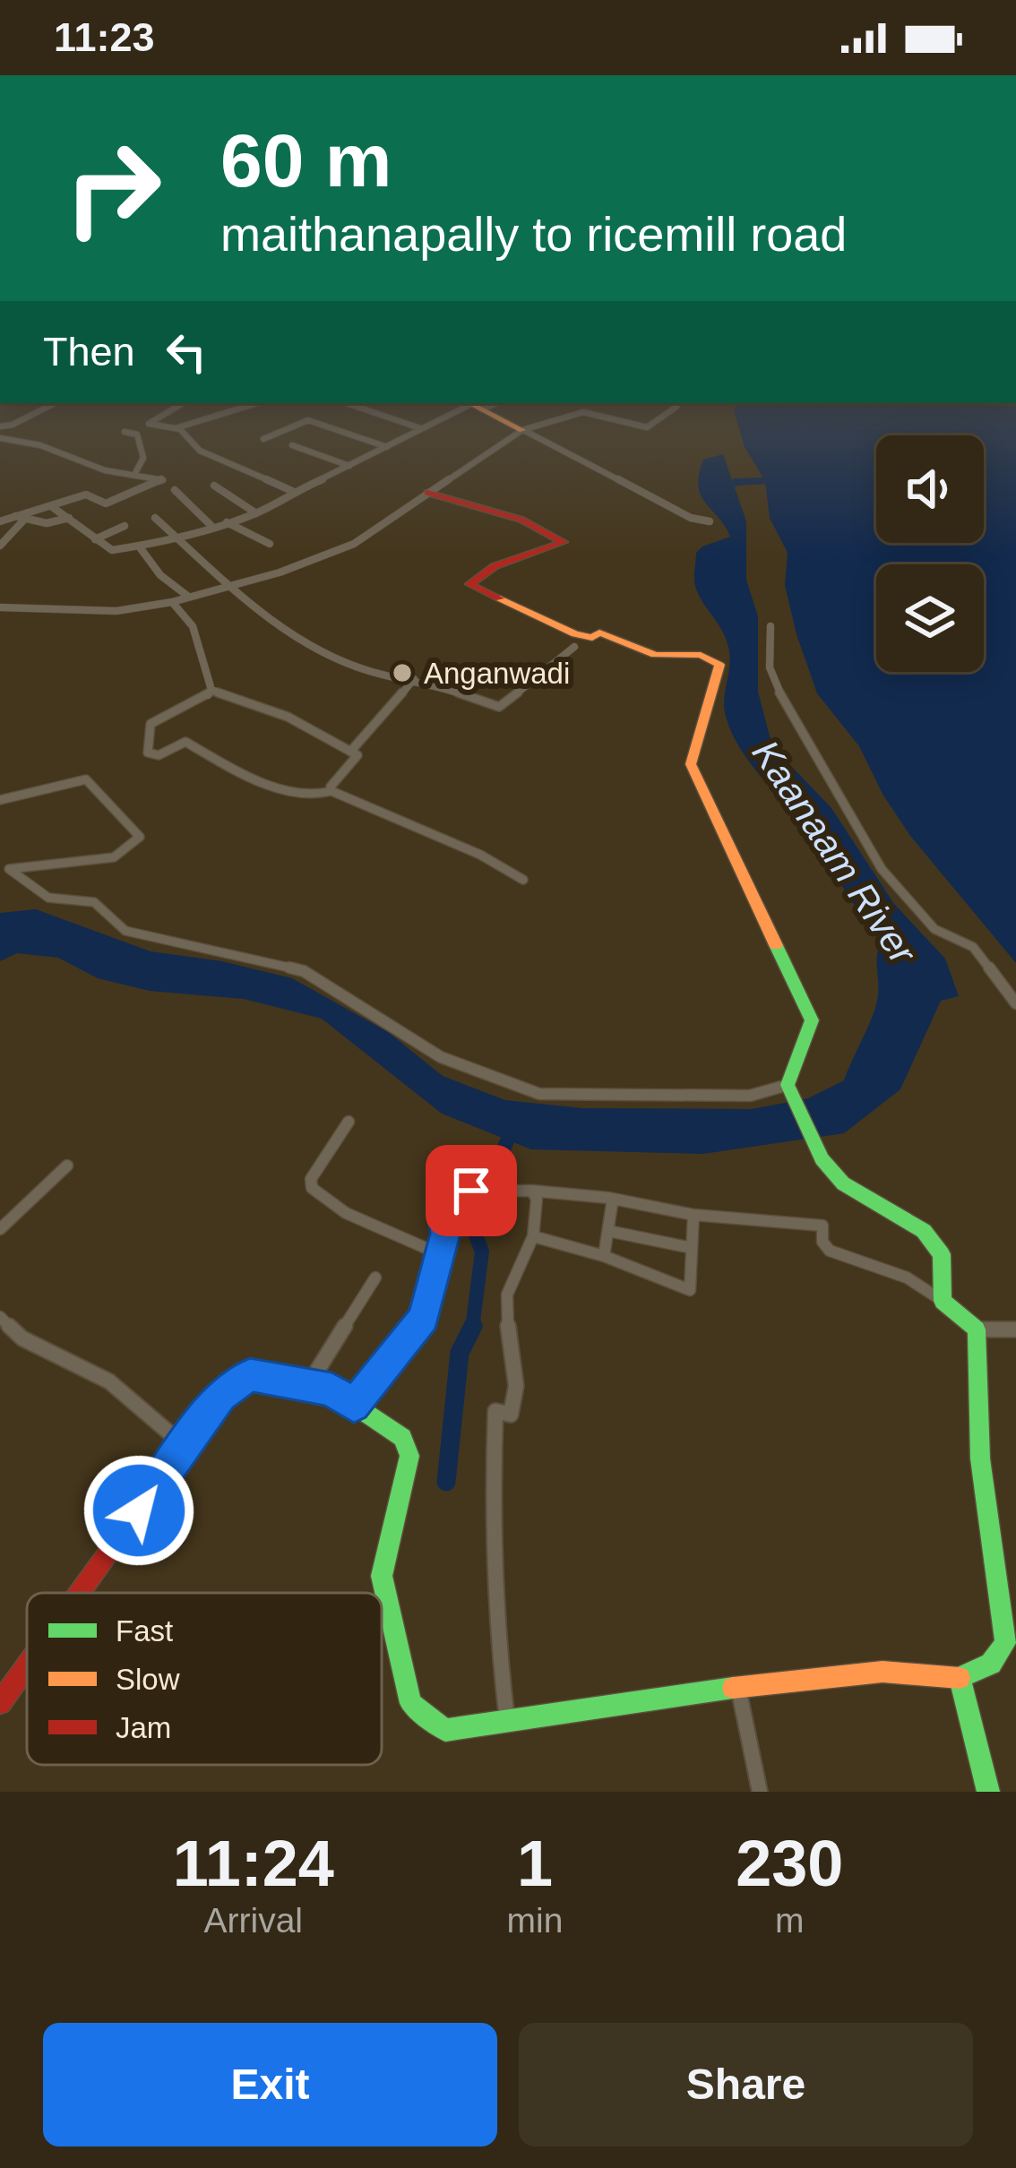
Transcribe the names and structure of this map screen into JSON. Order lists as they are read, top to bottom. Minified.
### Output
{"water":["Kaanaam River"],"places":["Anganwadi"],"legend":["Fast","Slow","Jam"],"page":{"status":"11:23","turn":["60 m","maithanapally to ricemill road"],"then":"Then","eta":["11:24","Arrival","1","min","230","m"],"buttons":["Exit","Share"]}}
